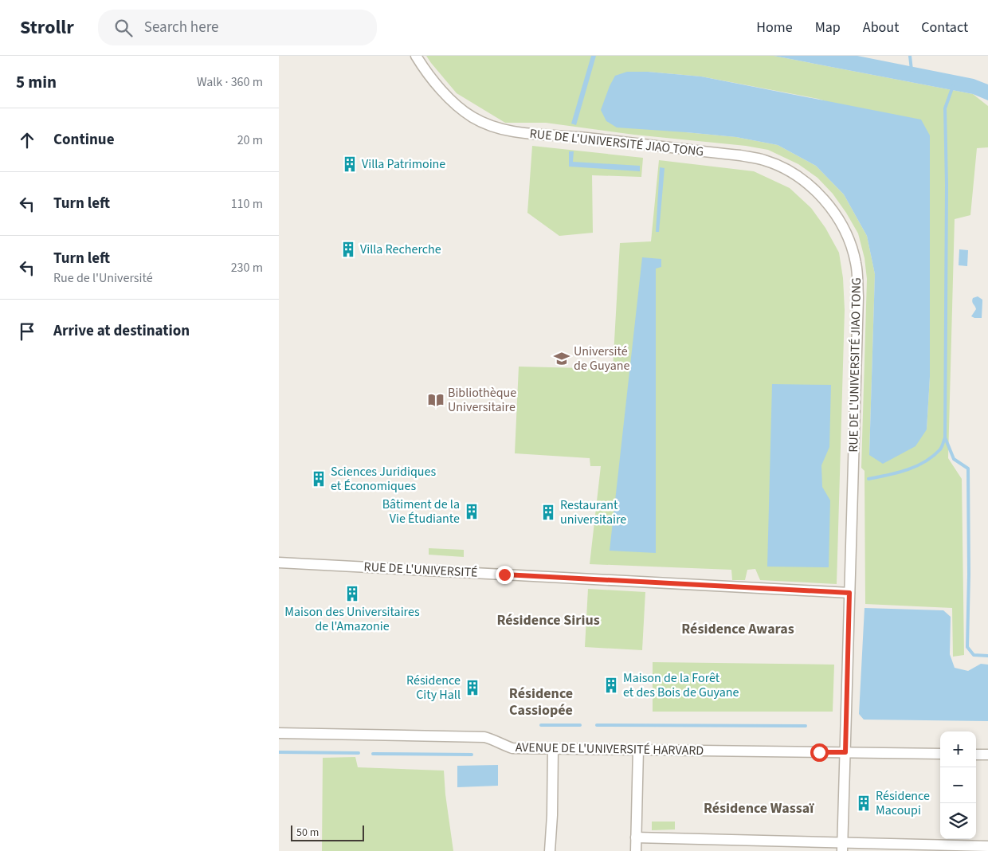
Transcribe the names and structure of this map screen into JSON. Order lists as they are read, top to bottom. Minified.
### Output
{"streets":{"street":["RUE DE L'UNIVERSITÉ JIAO TONG","RUE DE L'UNIVERSITÉ","AVENUE DE L'UNIVERSITÉ HARVARD"]},"crossings":[["RUE DE L'UNIVERSITÉ JIAO TONG","RUE DE L'UNIVERSITÉ"],["RUE DE L'UNIVERSITÉ JIAO TONG","AVENUE DE L'UNIVERSITÉ HARVARD"]],"districts":["Résidence Sirius","Résidence Awaras","Résidence Cassiopée","Résidence Wassaï"],"places":{"building":["Villa Patrimoine","Villa Recherche","Sciences Juridiques et Économiques","Bâtiment de la Vie Étudiante","Restaurant universitaire","Maison des Universitaires de l'Amazonie","Maison de la Forêt et des Bois de Guyane","Résidence City Hall","Résidence Macoupi"],"school or university":["Université de Guyane"],"library":["Bibliothèque Universitaire"]},"scale_bar":"50 m","page":{"header":"Strollr","search":"Search here","nav":["Home","Map","About","Contact"],"heading":["5 min","Walk · 360 m"],"list":[["Continue","20 m"],["Turn left","110 m"],["Turn left","Rue de l'Université","230 m"],"Arrive at destination"],"map_buttons":["+","−"],"scale":"50 m"}}
